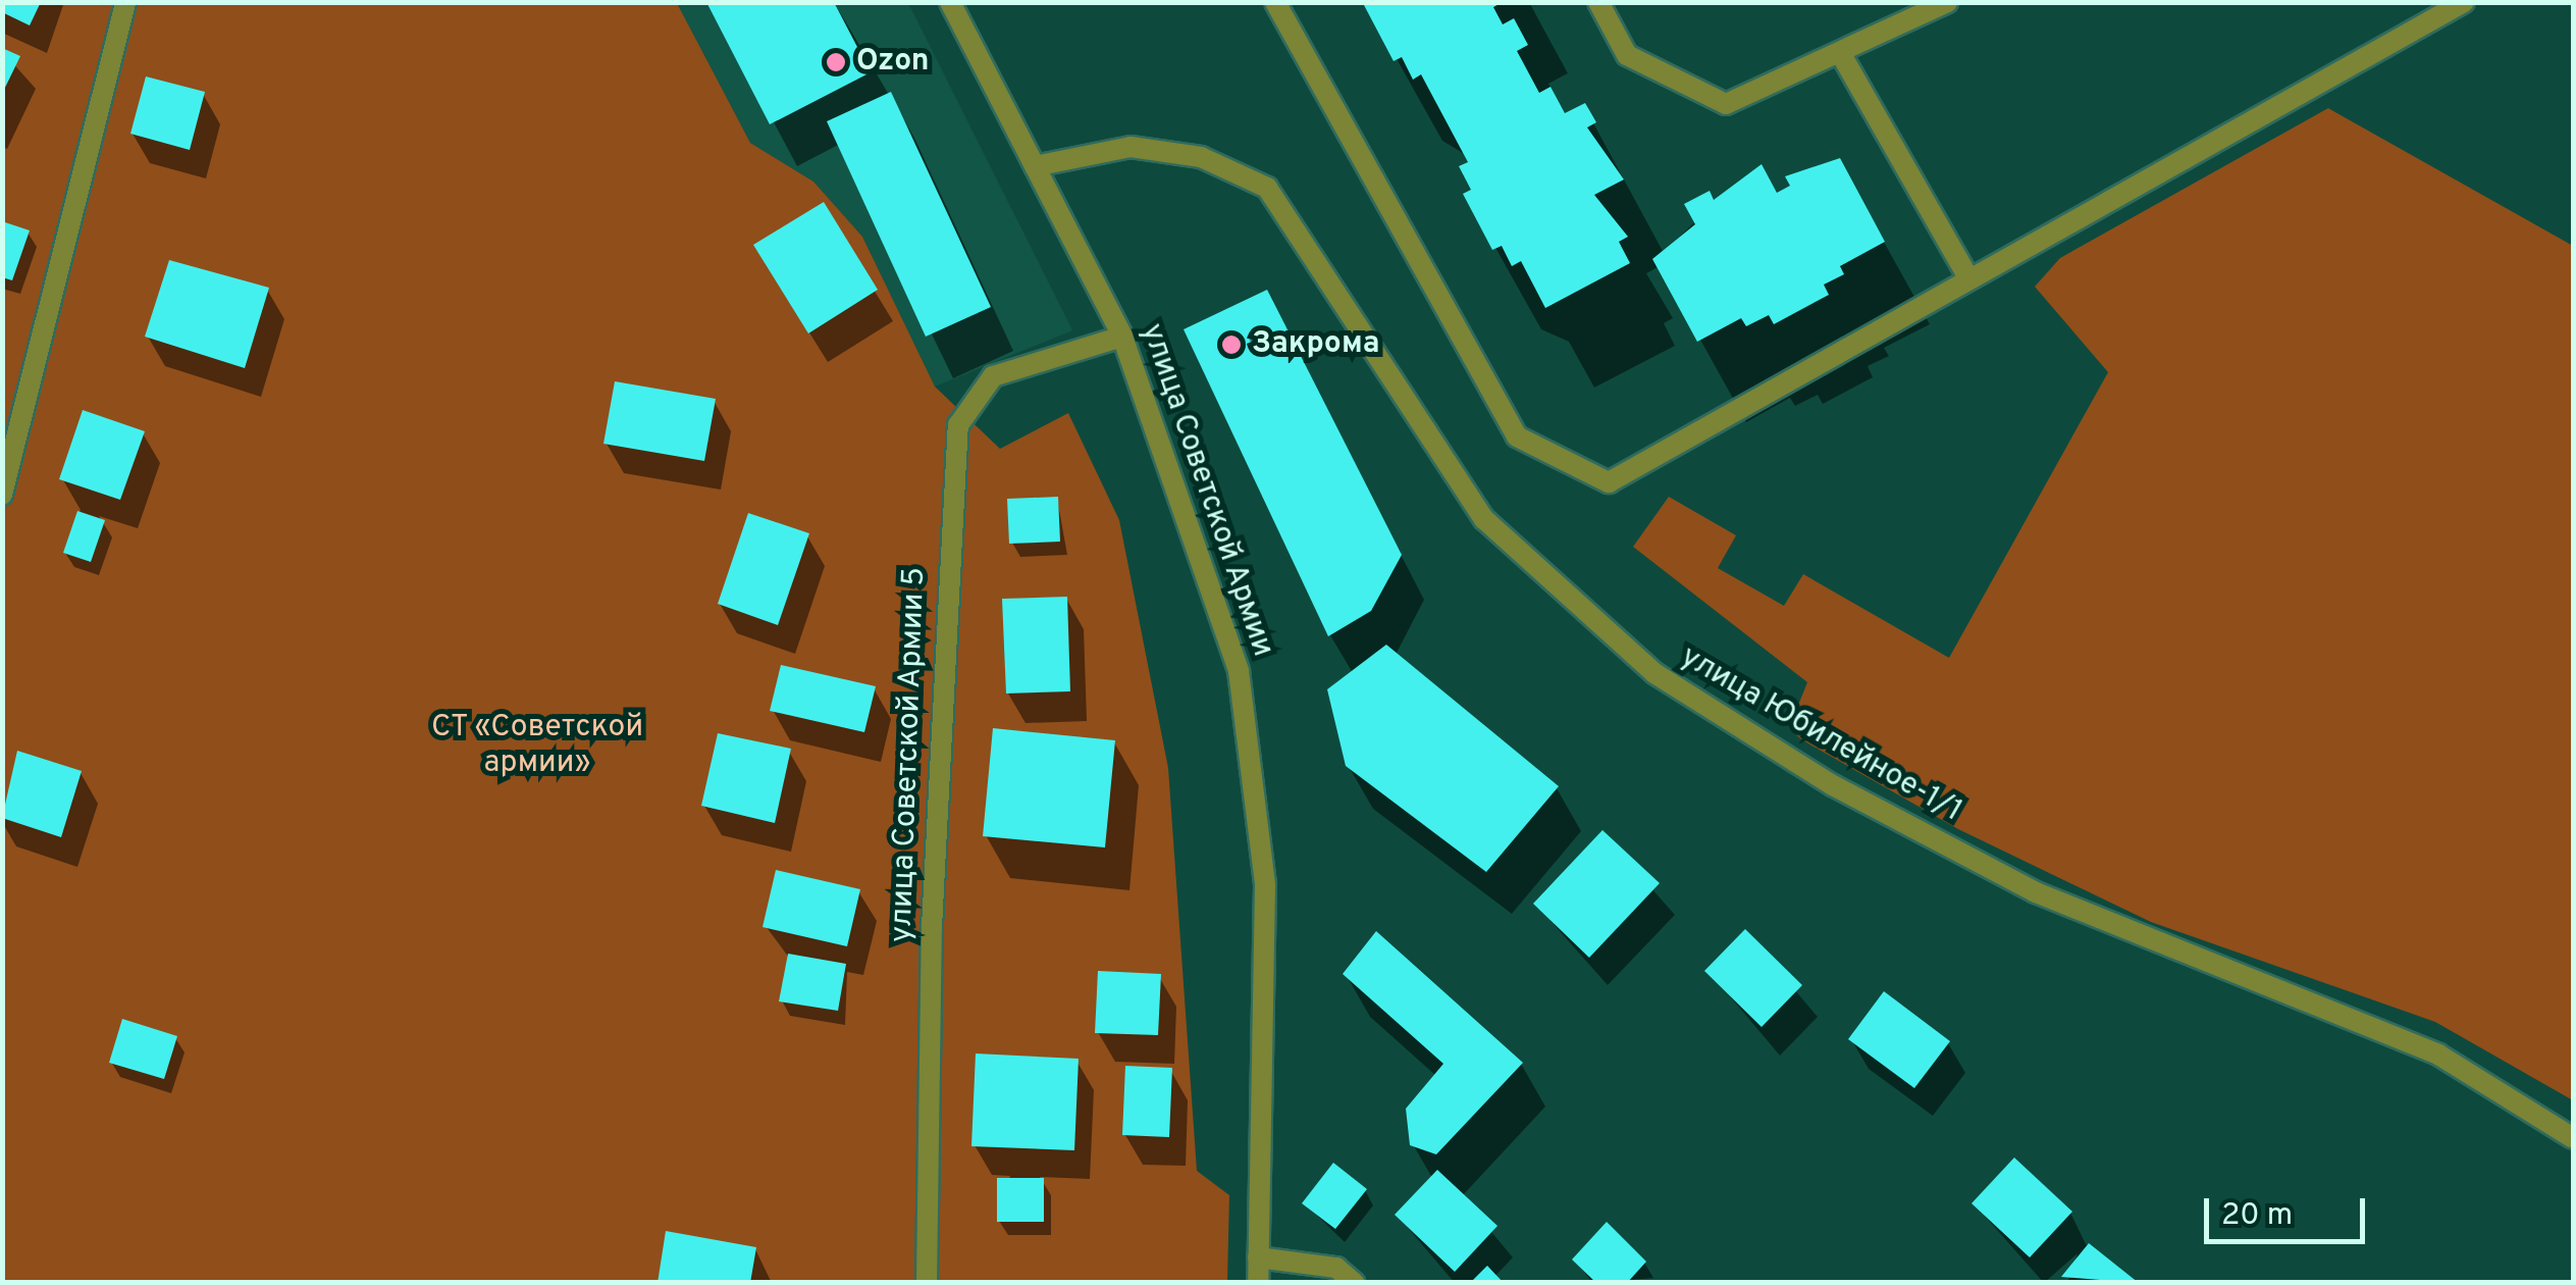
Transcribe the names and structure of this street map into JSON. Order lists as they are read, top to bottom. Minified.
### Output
{"streets":{"street":["улица Советской Армии","улица Юбилейное-1/1","улица Советской Армии 5"]},"crossings":[["улица Советской Армии","улица Юбилейное-1/1"],["улица Советской Армии","улица Советской Армии 5"]],"parks":["СТ «Советской армии»"],"places":["Ozon","Закрома"],"scale_bar":"20 m"}
